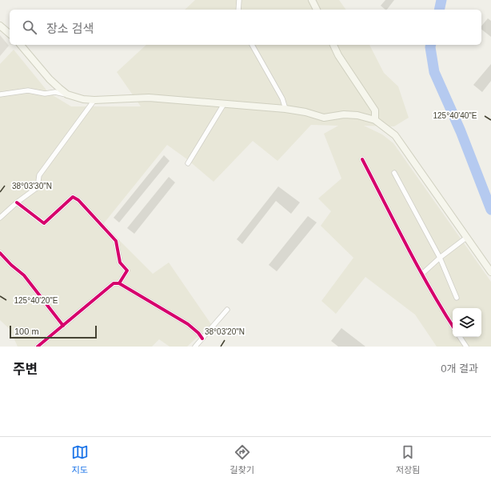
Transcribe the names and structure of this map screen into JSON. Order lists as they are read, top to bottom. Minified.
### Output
{"scale_bar":"100 m","page":{"search":"장소 검색","scale":"100 m","heading":["주변","0개 결과"],"nav":["지도","길찾기","저장됨"]},"coordinates":["125°40'40\"E","38°03'30\"N","125°40'20\"E","38°03'20\"N"]}
